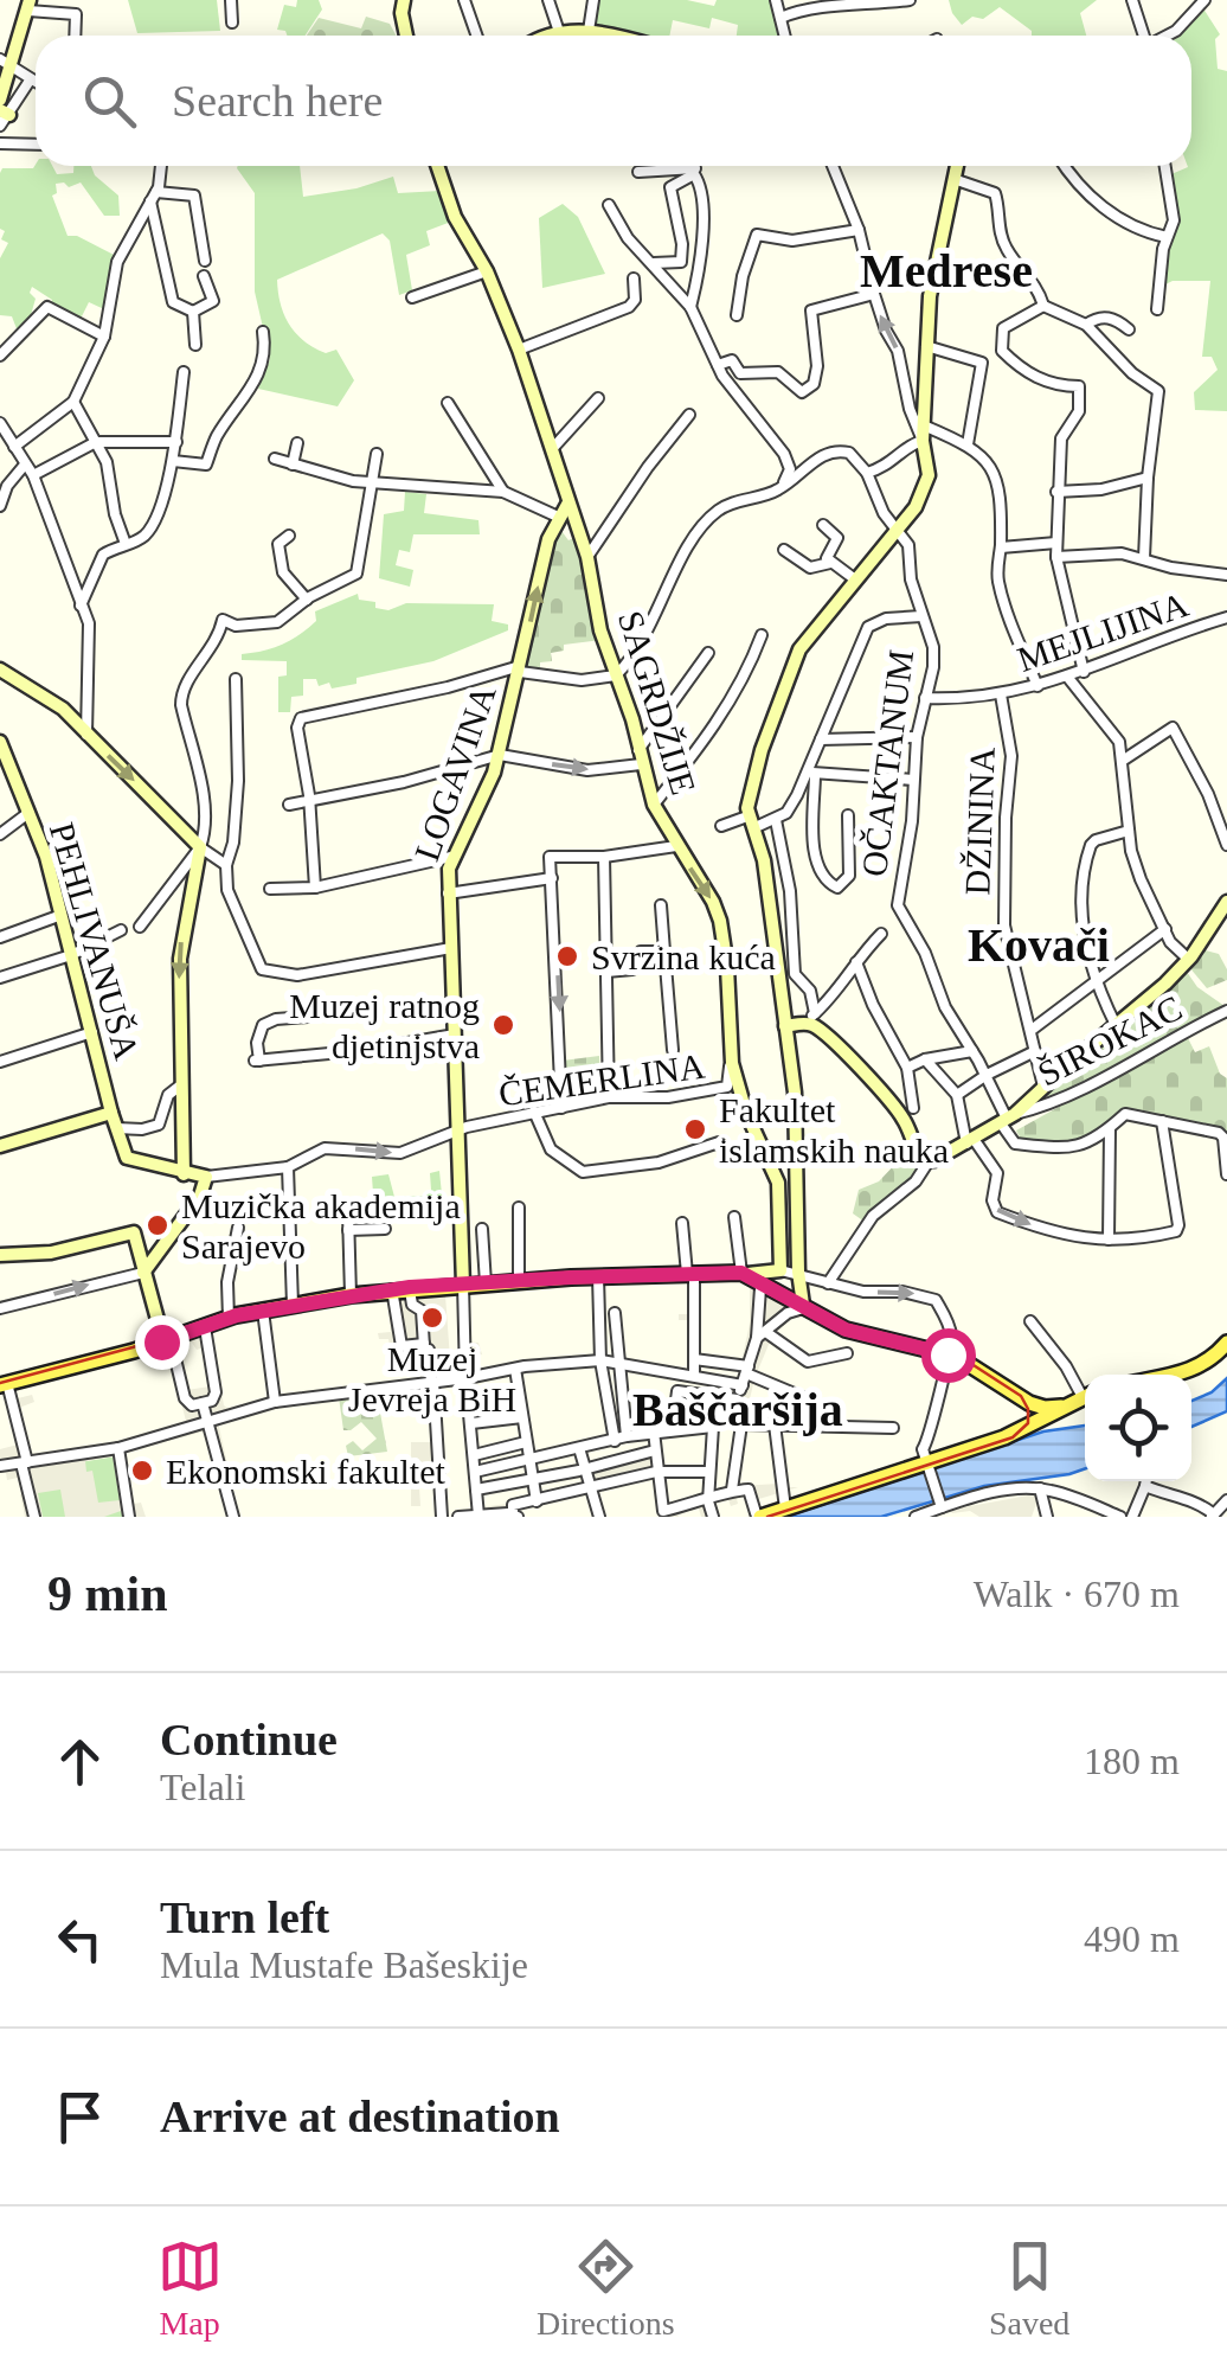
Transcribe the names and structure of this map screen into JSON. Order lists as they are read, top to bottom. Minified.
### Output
{"streets":{"street":["MEJLIJINA","SAGRDŽIJE","OČAKTANUM","LOGAVINA","DŽININA","PEHLIVANUŠA","ŠIROKAC","ČEMERLINA"]},"crossings":[["MEJLIJINA","OČAKTANUM"],["MEJLIJINA","DŽININA"],["SAGRDŽIJE","LOGAVINA"],["SAGRDŽIJE","ČEMERLINA"],["OČAKTANUM","ŠIROKAC"],["LOGAVINA","ČEMERLINA"]],"districts":["Medrese","Kovači","Baščaršija"],"places":["Svrzina kuća","Muzej ratnog djetinjstva","Fakultet islamskih nauka","Muzička akademija Sarajevo","Muzej Jevreja BiH","Ekonomski fakultet"],"page":{"search":"Search here","heading":["9 min","Walk · 670 m"],"list":[["Continue","Telali","180 m"],["Turn left","Mula Mustafe Bašeskije","490 m"],"Arrive at destination"],"nav":["Map","Directions","Saved"]}}
